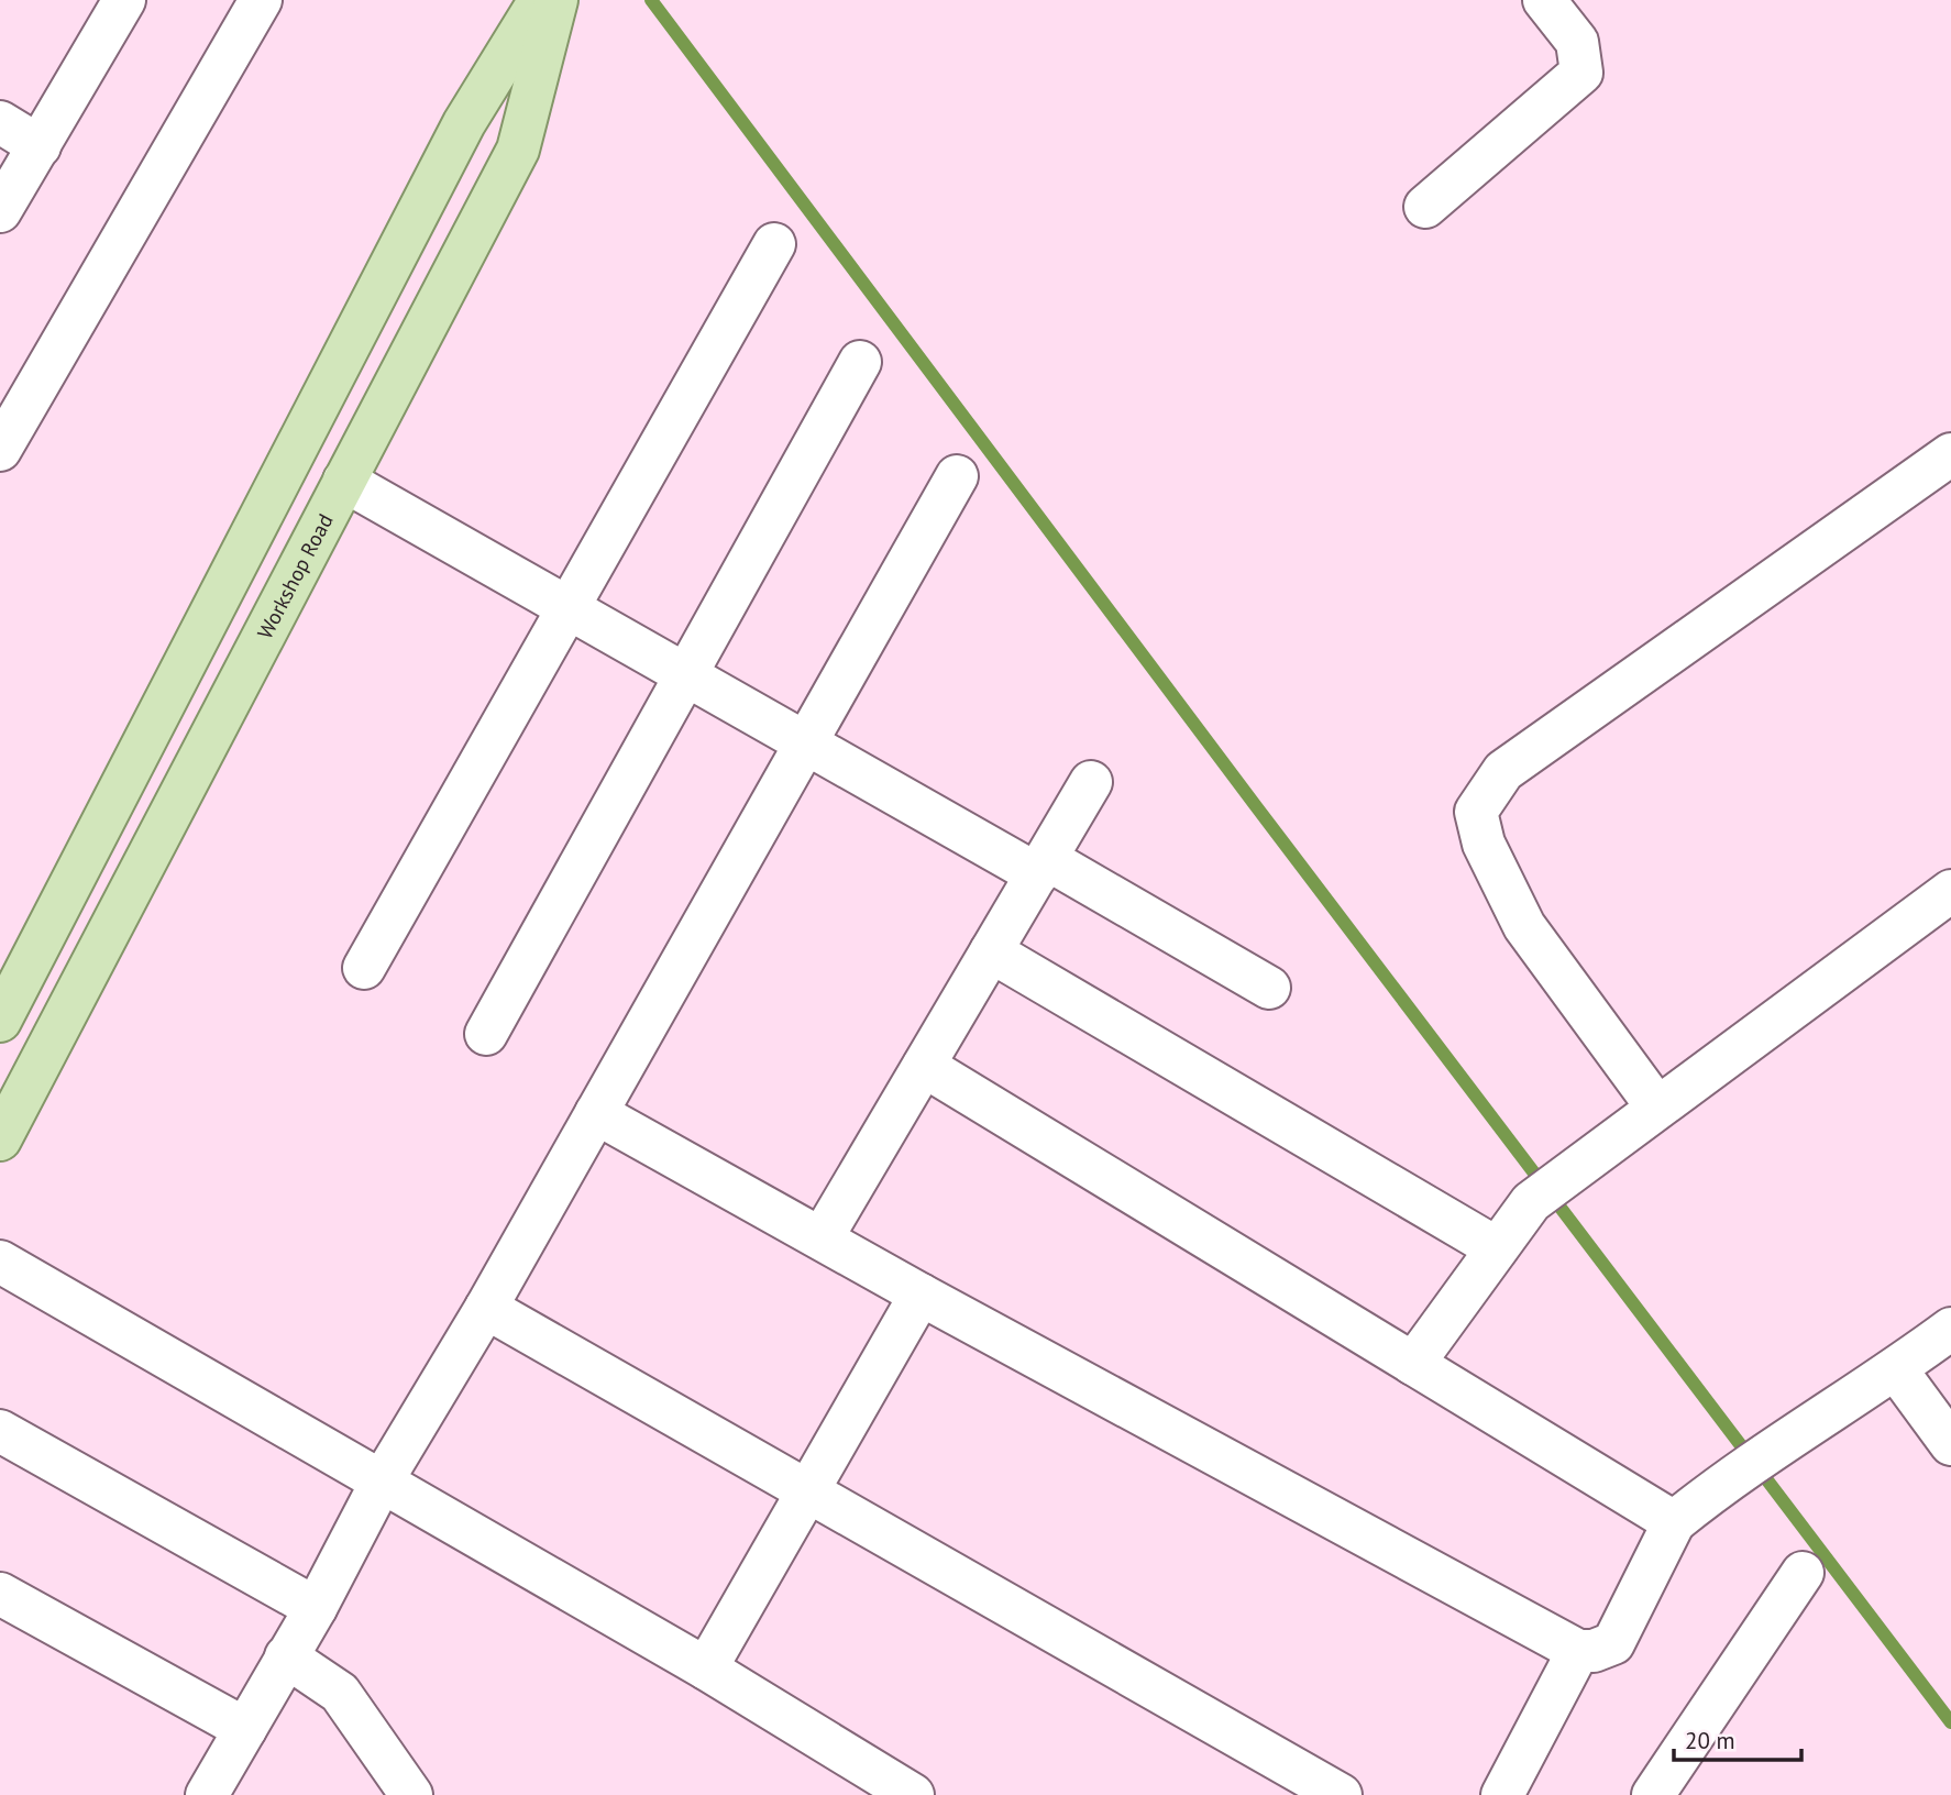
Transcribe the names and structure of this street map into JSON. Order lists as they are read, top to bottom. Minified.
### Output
{"streets":{"main road":["Workshop Road"]},"scale_bar":"20 m"}
